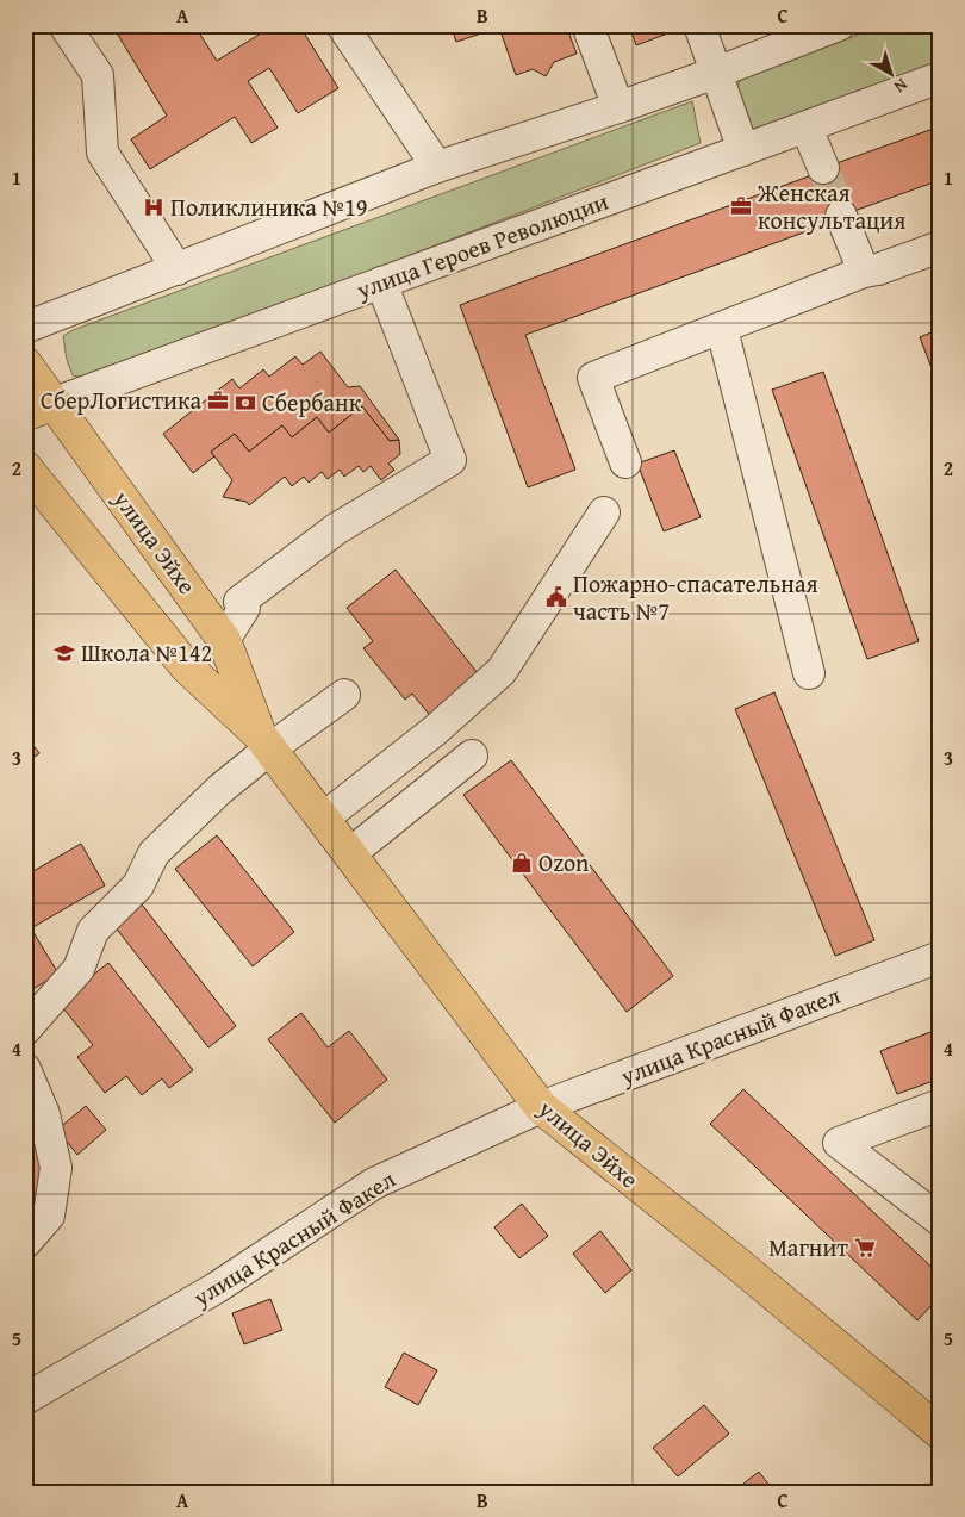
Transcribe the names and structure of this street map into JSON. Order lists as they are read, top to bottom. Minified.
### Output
{"streets":{"main road":["улица Эйхе"],"street":["улица Героев Революции","улица Красный Факел"]},"crossings":[["улица Героев Революции","улица Эйхе"],["улица Эйхе","улица Красный Факел"]],"places":{"office":["Женская консультация","СберЛогистика"],"hospital":["Поликлиника №19"],"bank":["Сбербанк"],"public building":["Пожарно-спасательная часть №7"],"school or university":["Школа №142"],"shop":["Ozon"],"supermarket":["Магнит"]},"north":"bottom right","grid":{"columns":["A","B","C"],"rows":["1","2","3","4","5"]}}
